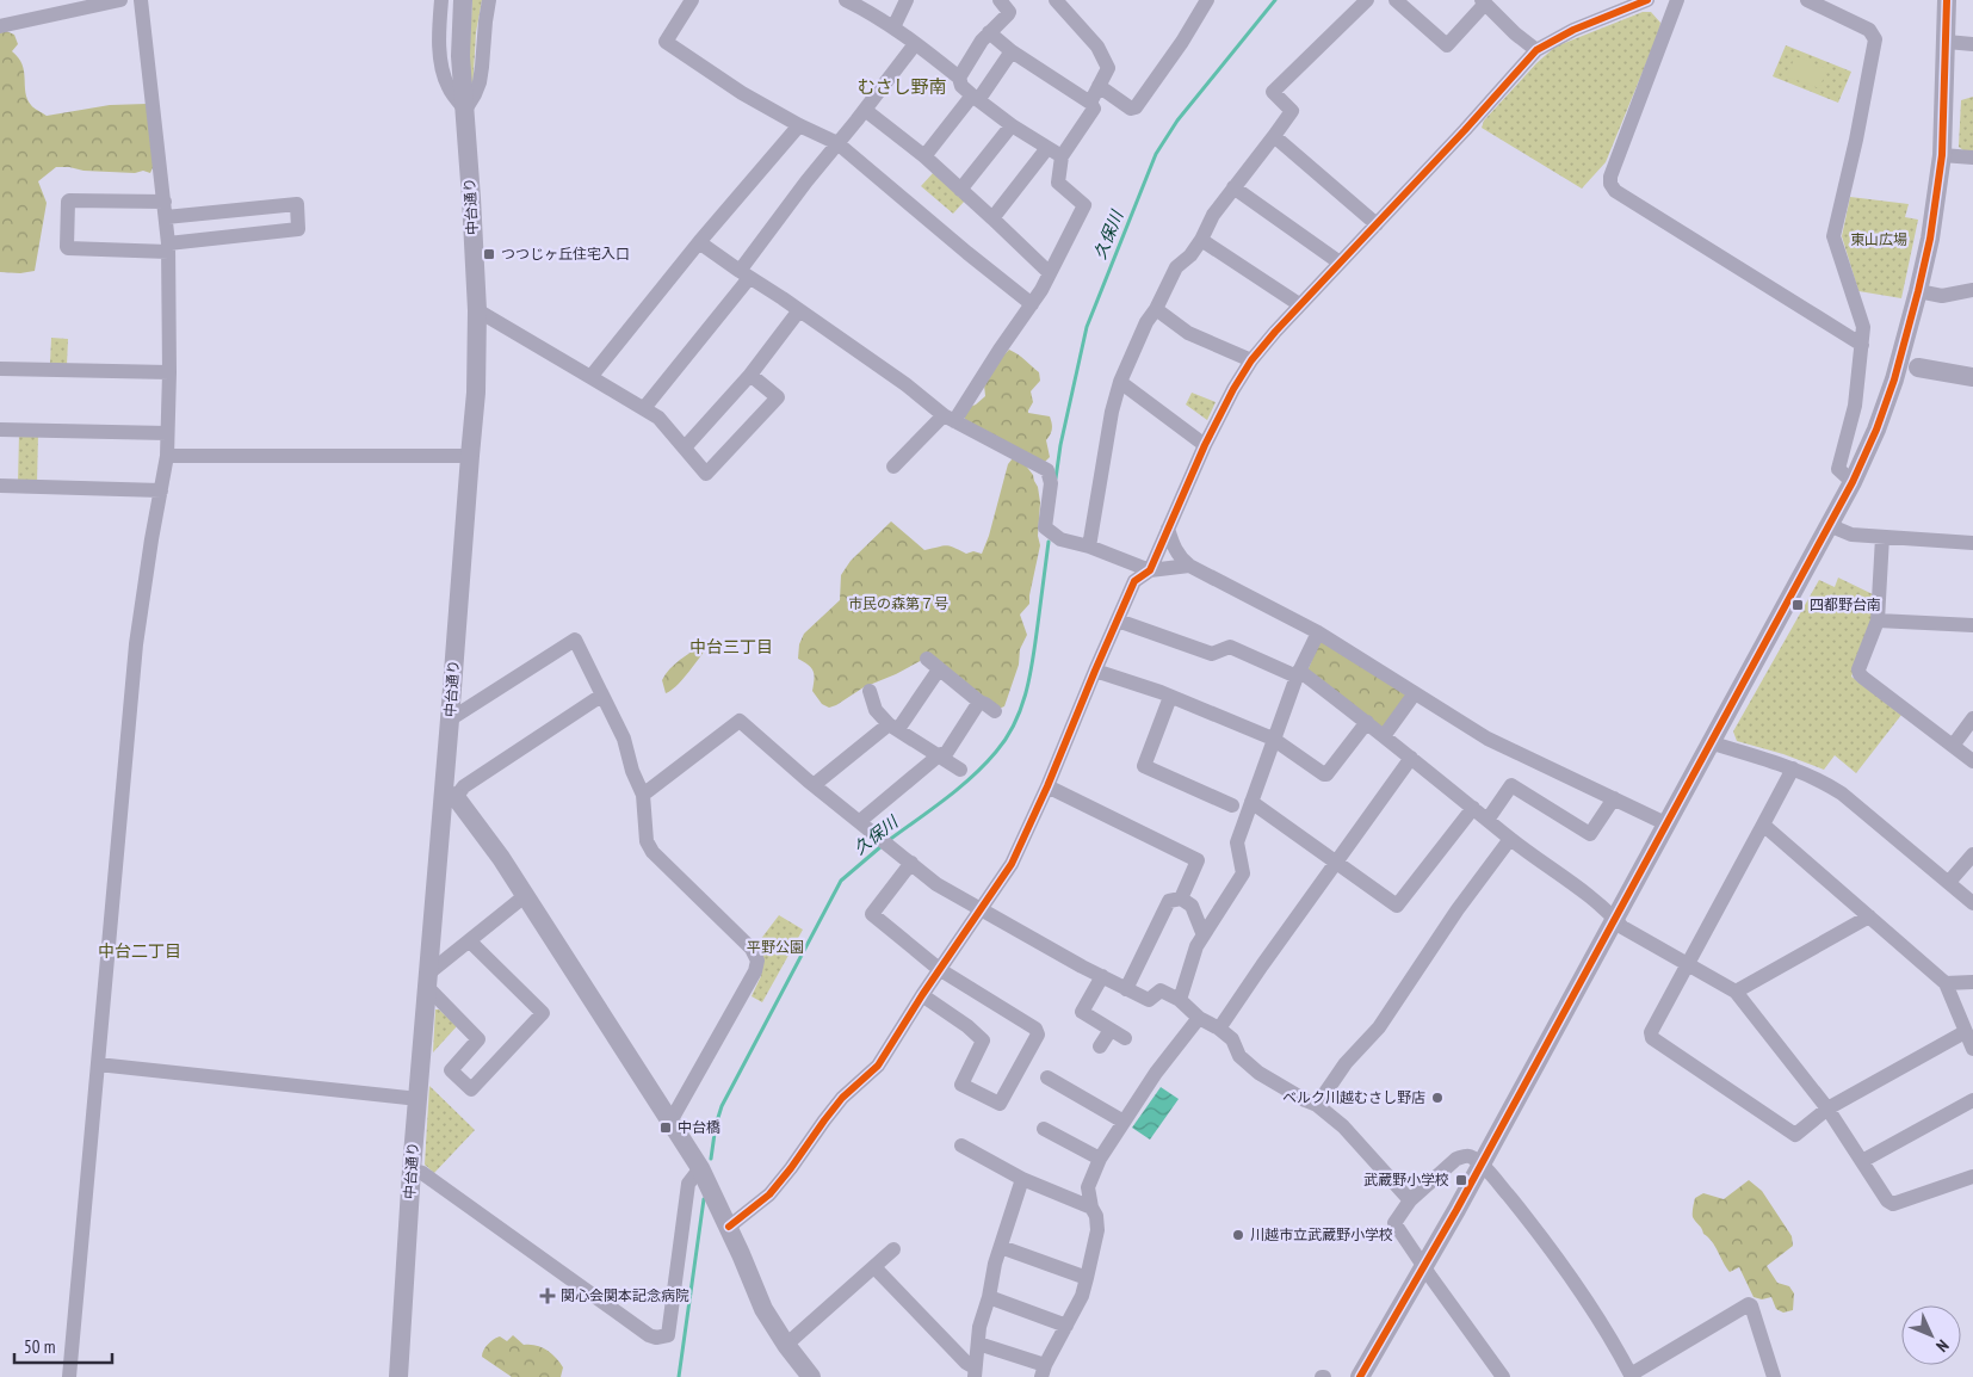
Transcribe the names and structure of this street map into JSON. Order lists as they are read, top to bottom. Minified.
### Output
{"streets":{"street":["中台通り"]},"districts":["むさし野南","中台三丁目","中台二丁目"],"water":["久保川"],"parks":["東山広場","市民の森第７号","平野公園"],"places":{"transit":["つつじヶ丘住宅入口","四都野台南","中台橋","武蔵野小学校"],"other":["ベルク川越むさし野店","川越市立武蔵野小学校"],"health":["関心会関本記念病院"]},"scale_bar":"50 m","north":"bottom right"}
